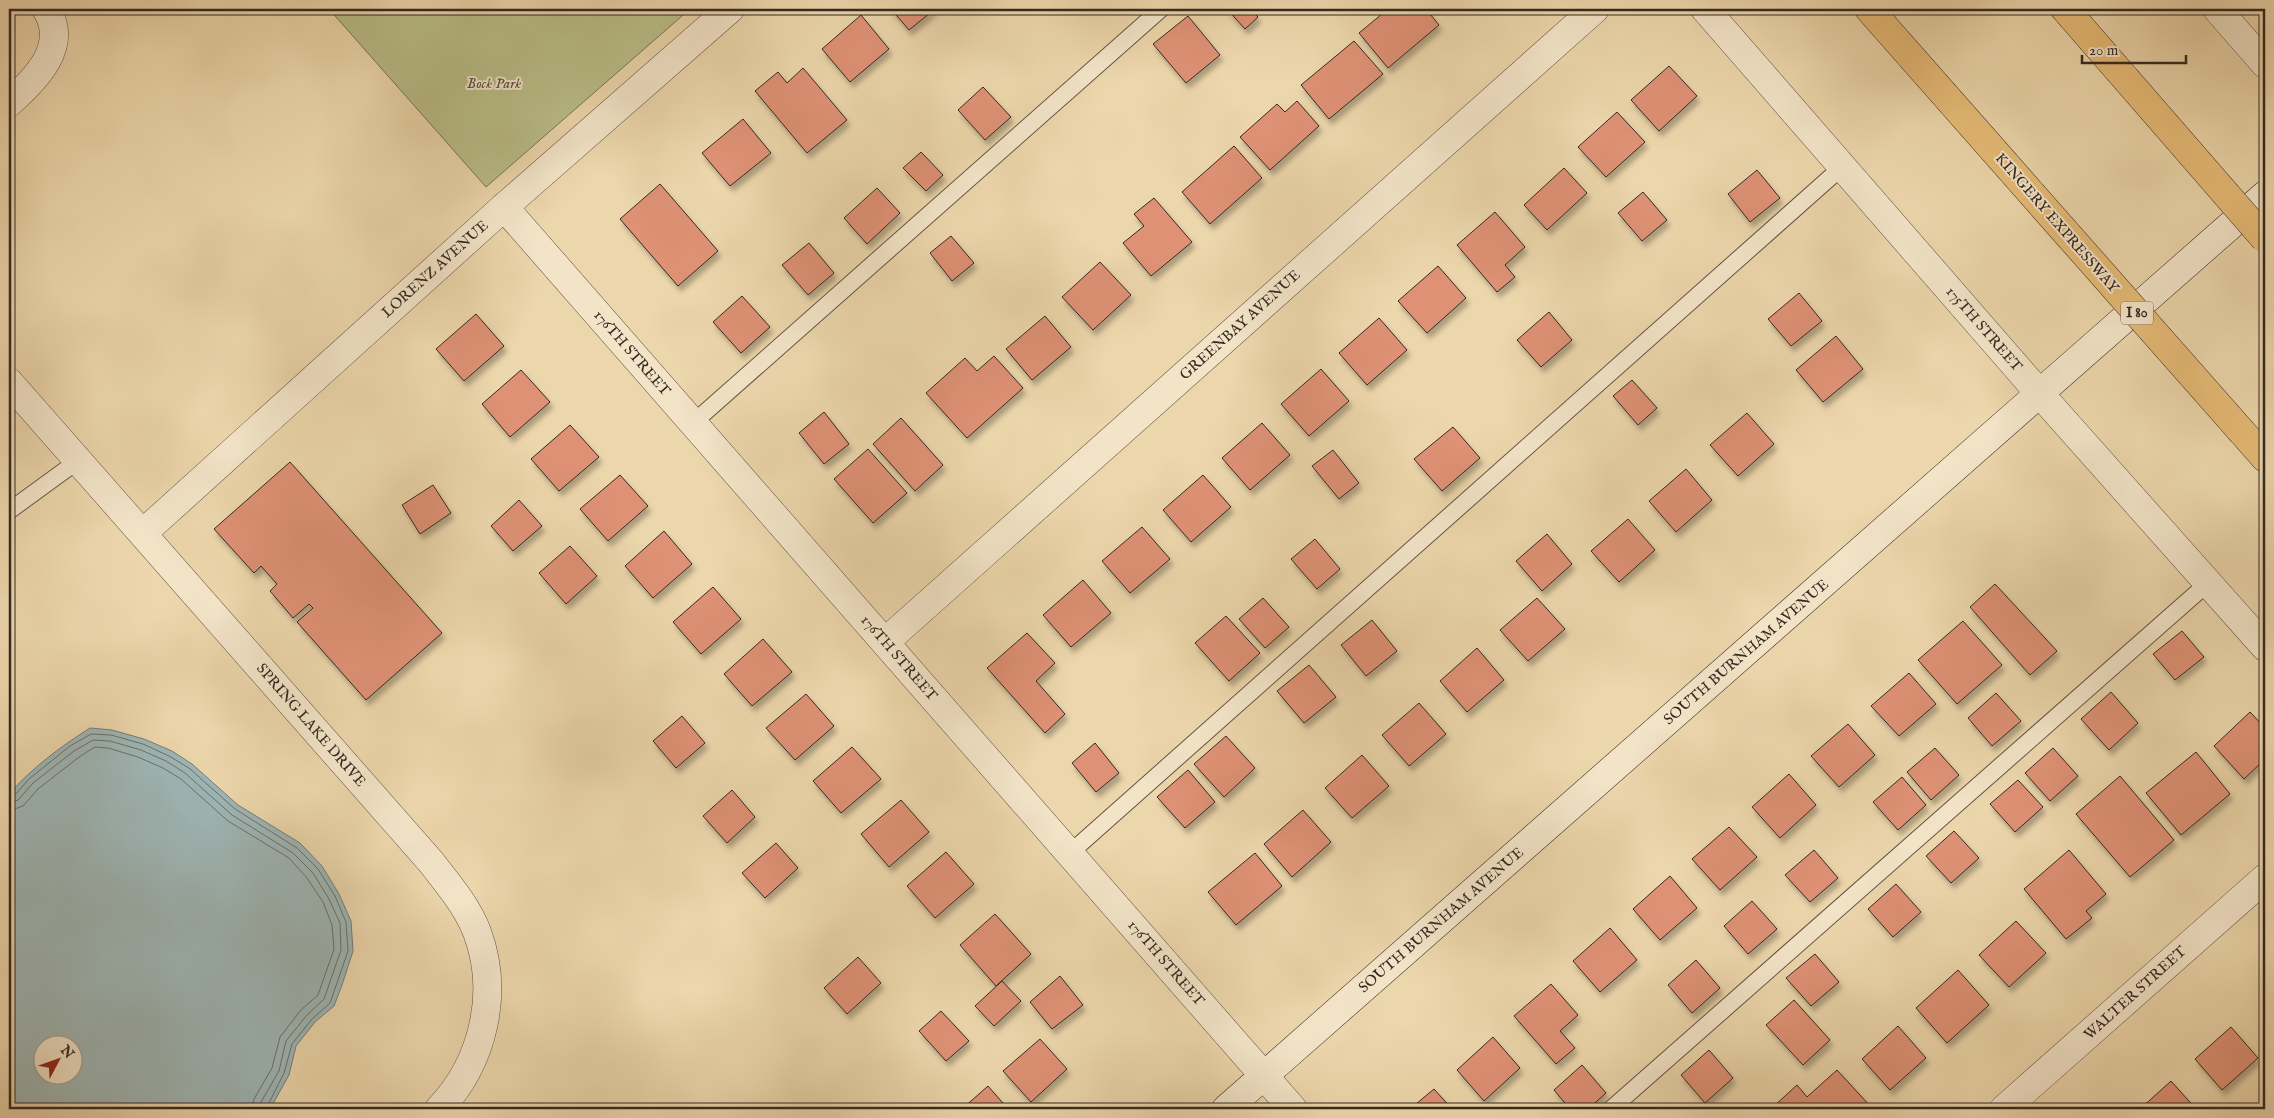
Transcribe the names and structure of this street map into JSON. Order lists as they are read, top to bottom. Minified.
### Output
{"streets":{"highway":["KINGERY EXPRESSWAY","I 80"],"street":["LORENZ AVENUE","GREENBAY AVENUE","175TH STREET","176TH STREET","SOUTH BURNHAM AVENUE","SPRING LAKE DRIVE","WALTER STREET"]},"crossings":[["LORENZ AVENUE","176TH STREET"],["LORENZ AVENUE","SPRING LAKE DRIVE"],["GREENBAY AVENUE","176TH STREET"],["175TH STREET","SOUTH BURNHAM AVENUE"],["176TH STREET","SOUTH BURNHAM AVENUE"]],"parks":["Bock Park"],"scale_bar":"20 m","north":"top right"}
